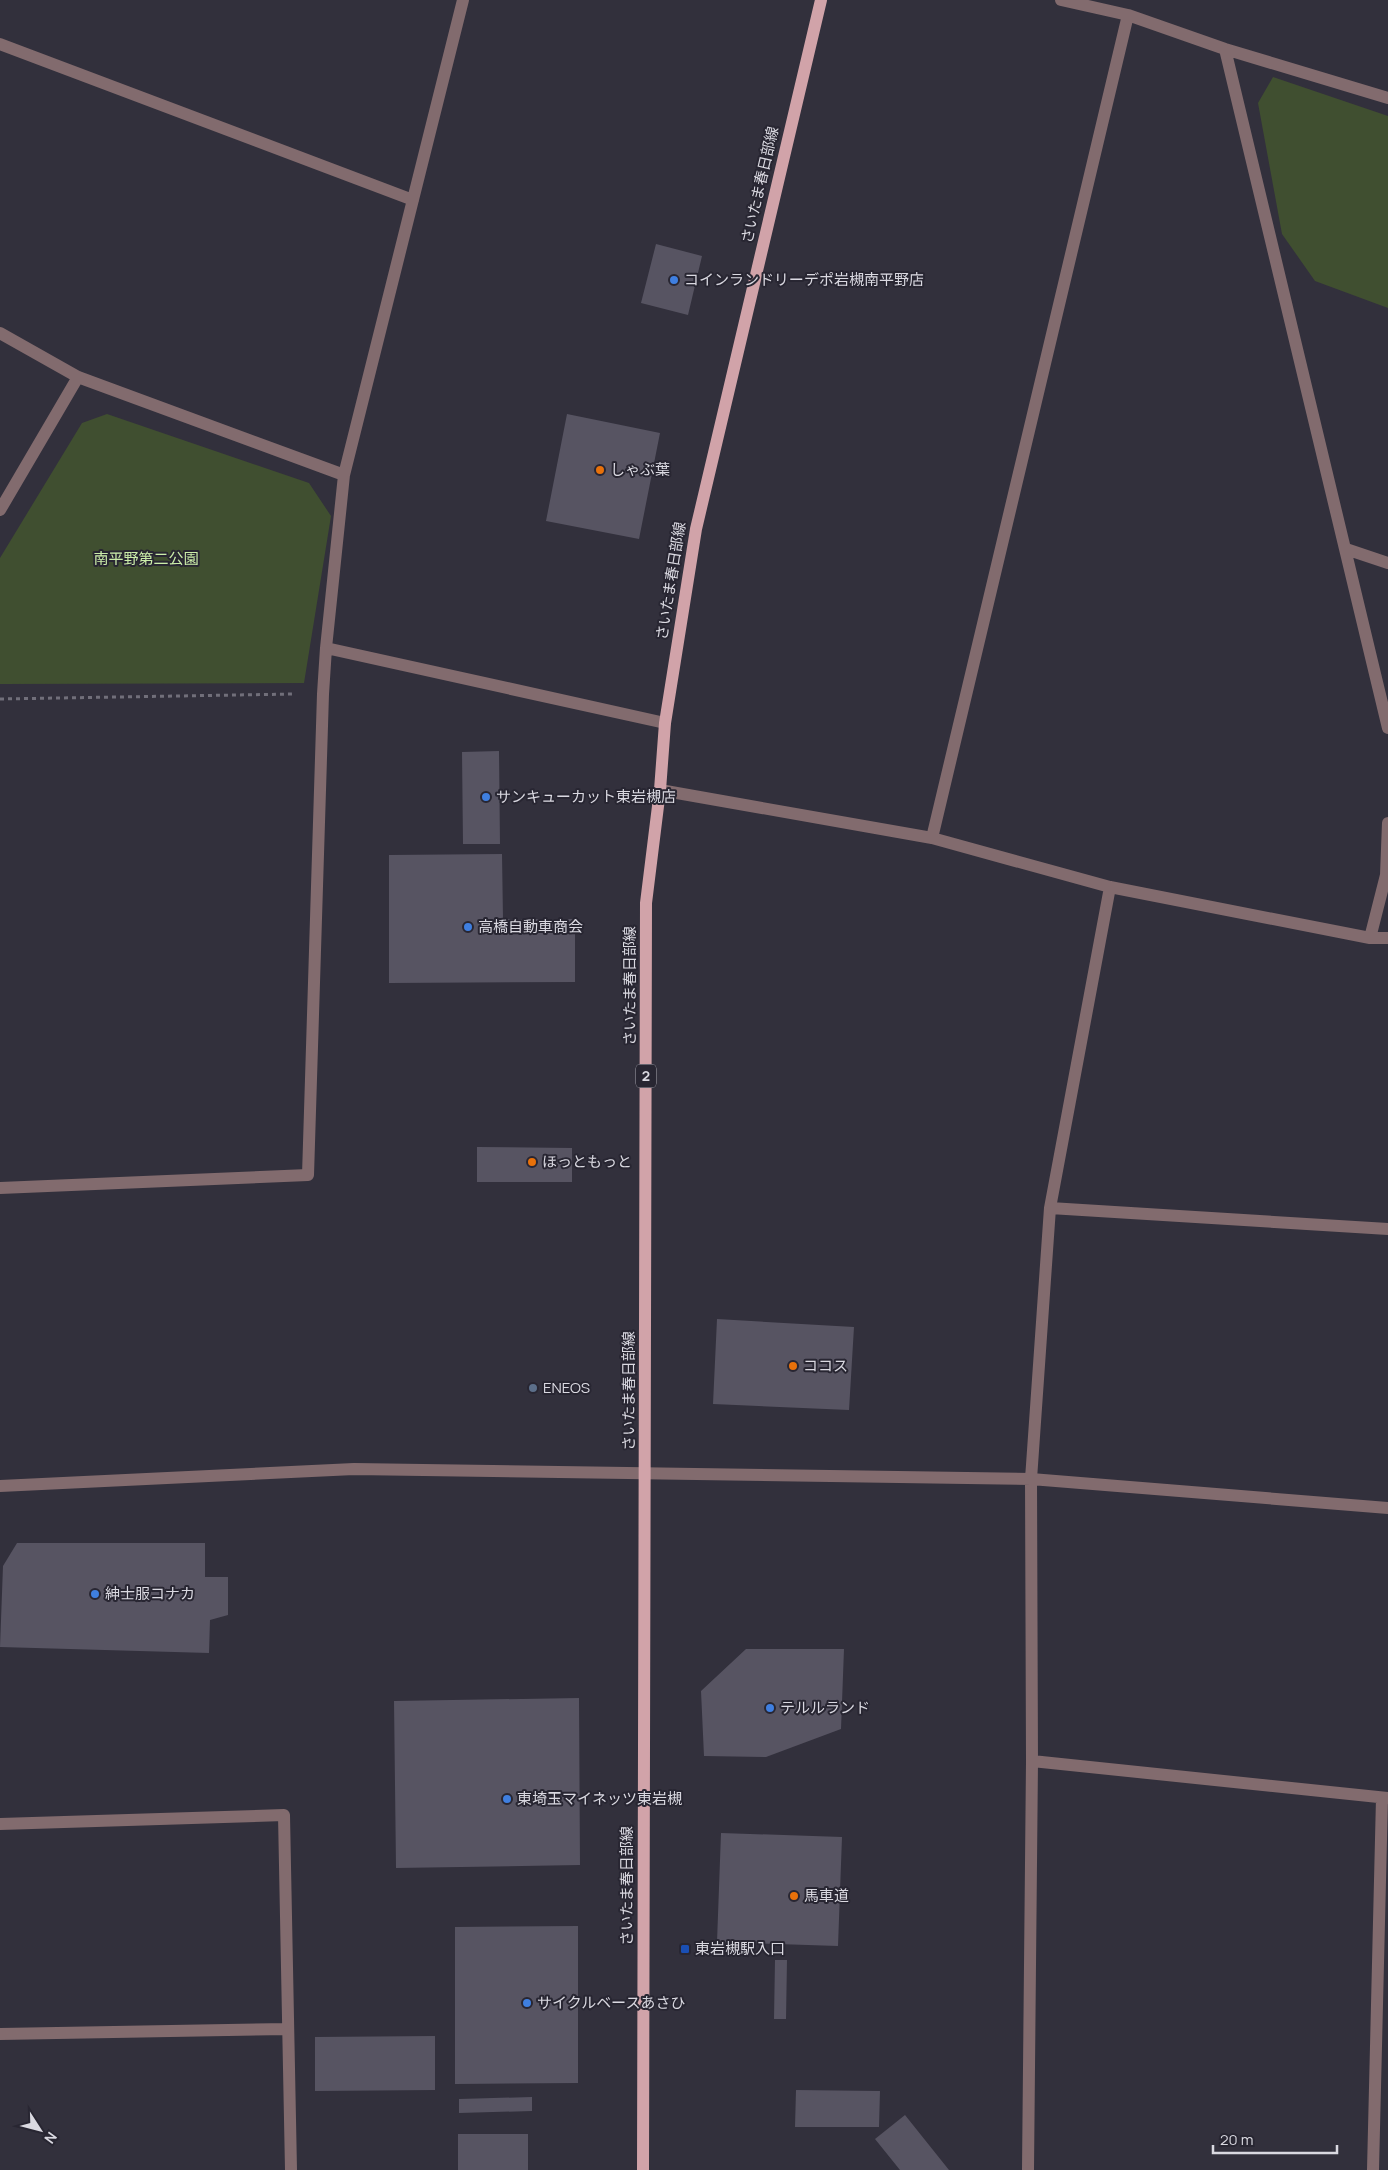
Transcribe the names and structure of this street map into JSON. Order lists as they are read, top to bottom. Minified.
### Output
{"streets":{"main road":["さいたま春日部線","2"]},"parks":["南平野第二公園"],"places":{"other":["コインランドリーデポ岩槻南平野店","しゃぶ葉","サンキューカット東岩槻店","高橋自動車商会","ほっともっと","ココス","ENEOS","紳士服コナカ","テルルランド","東埼玉マイネッツ東岩槻","馬車道","サイクルベースあさひ"],"transit":["東岩槻駅入口"]},"scale_bar":"20 m","north":"bottom right"}
